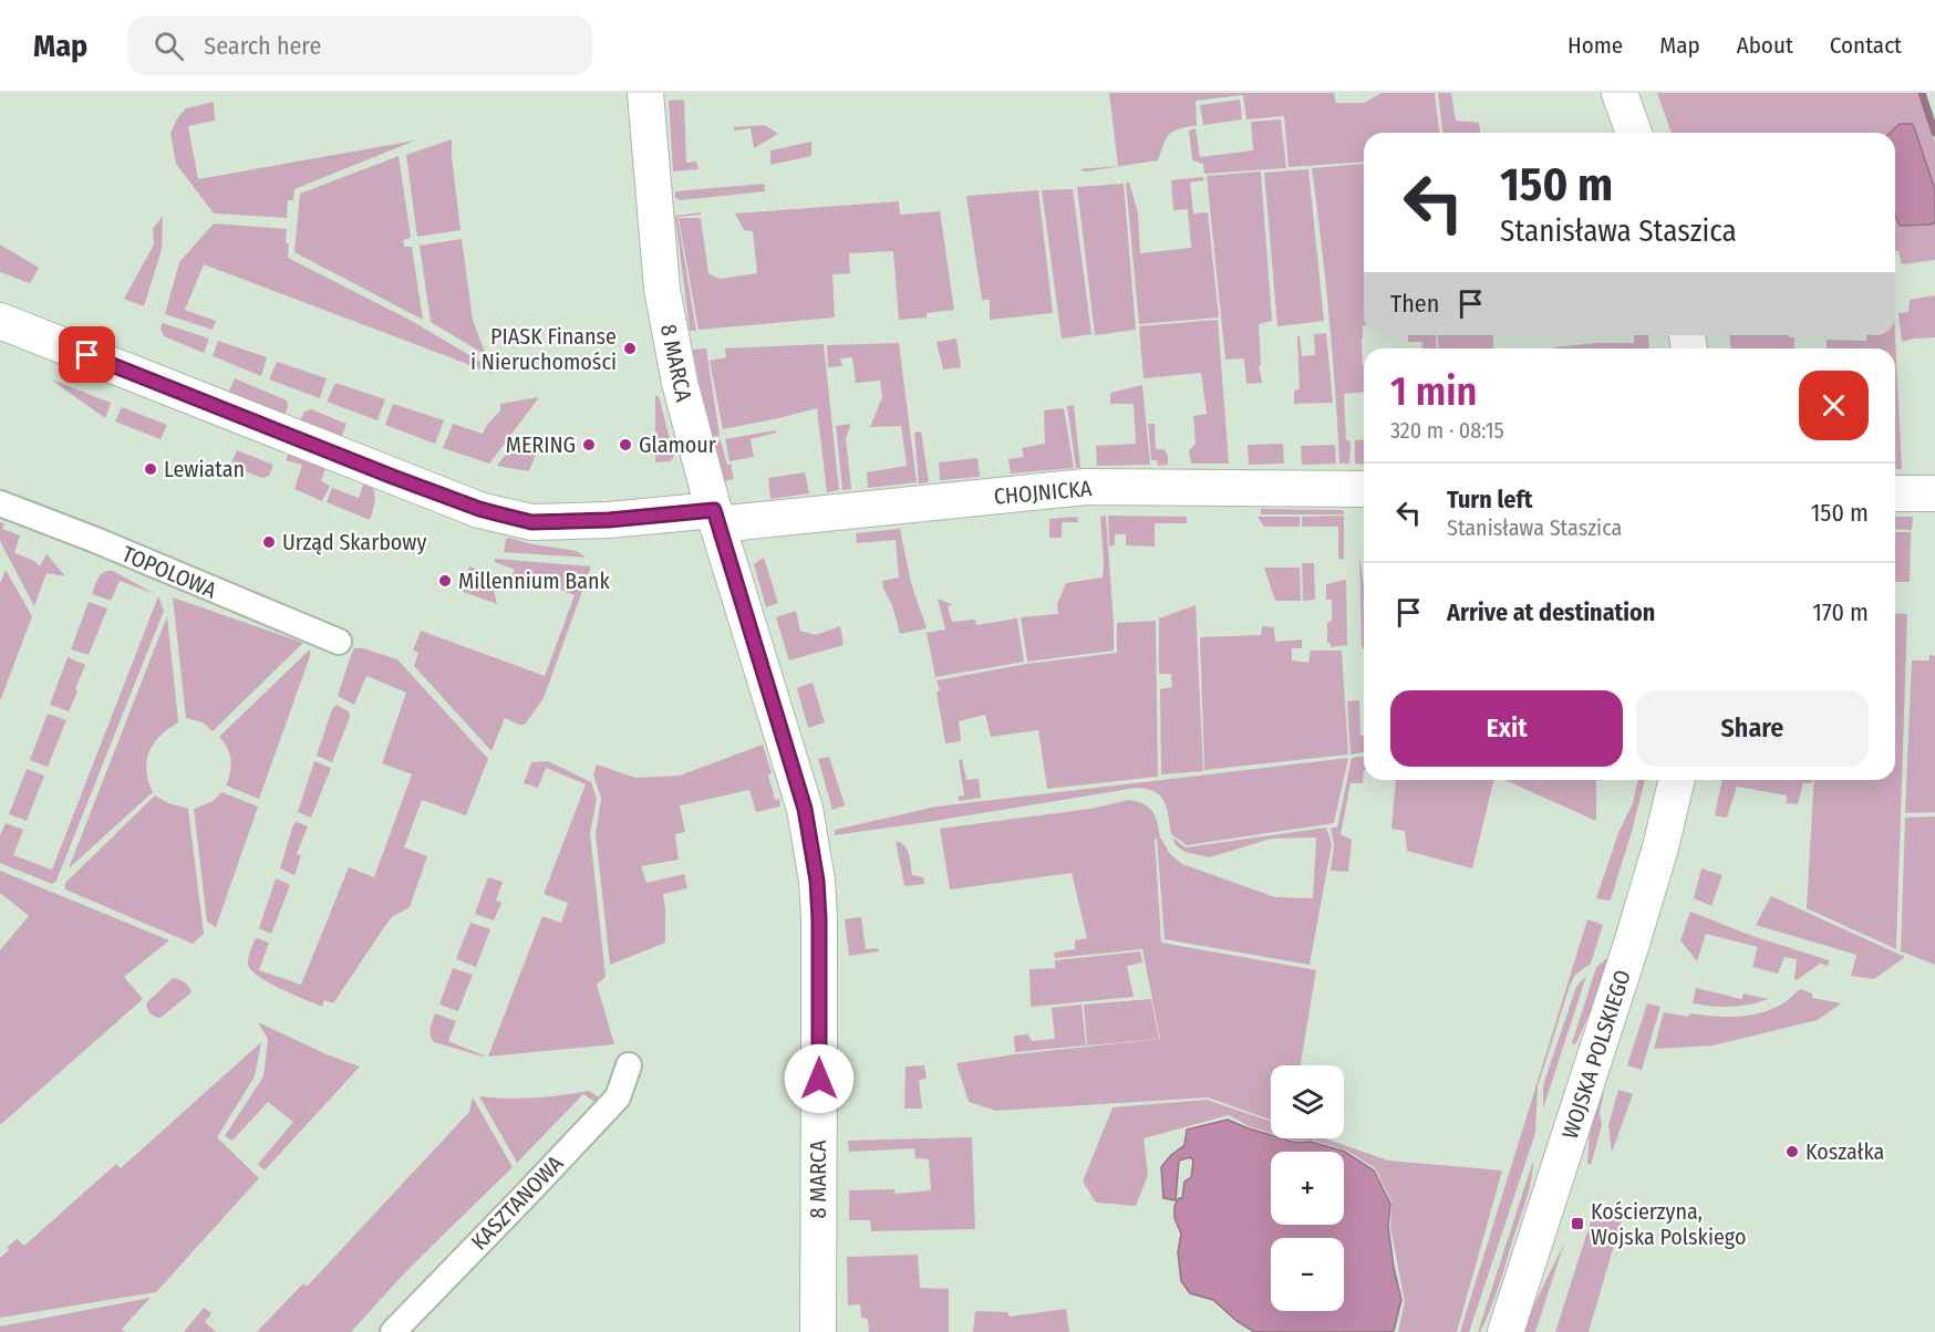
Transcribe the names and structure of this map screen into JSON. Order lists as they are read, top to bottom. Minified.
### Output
{"streets":{"street":["8 MARCA","CHOJNICKA","TOPOLOWA","WOJSKA POLSKIEGO","KASZTANOWA"]},"crossings":[["8 MARCA","CHOJNICKA"]],"places":{"other":["PIASK Finanse i Nieruchomości","MERING","Glamour","Lewiatan","Urząd Skarbowy","Millennium Bank","Koszałka"],"transit":["Kościerzyna, Wojska Polskiego"]},"page":{"header":"Map","search":"Search here","nav":["Home","Map","About","Contact"],"turn":["150 m","Stanisława Staszica"],"then":"Then","heading":["1 min","320 m · 08:15"],"list":[{"name":"Turn left","note":"Stanisława Staszica","value":"150 m"},{"name":"Arrive at destination","value":"170 m"}],"buttons":["Exit","Share"],"map_buttons":["+","−"]}}
